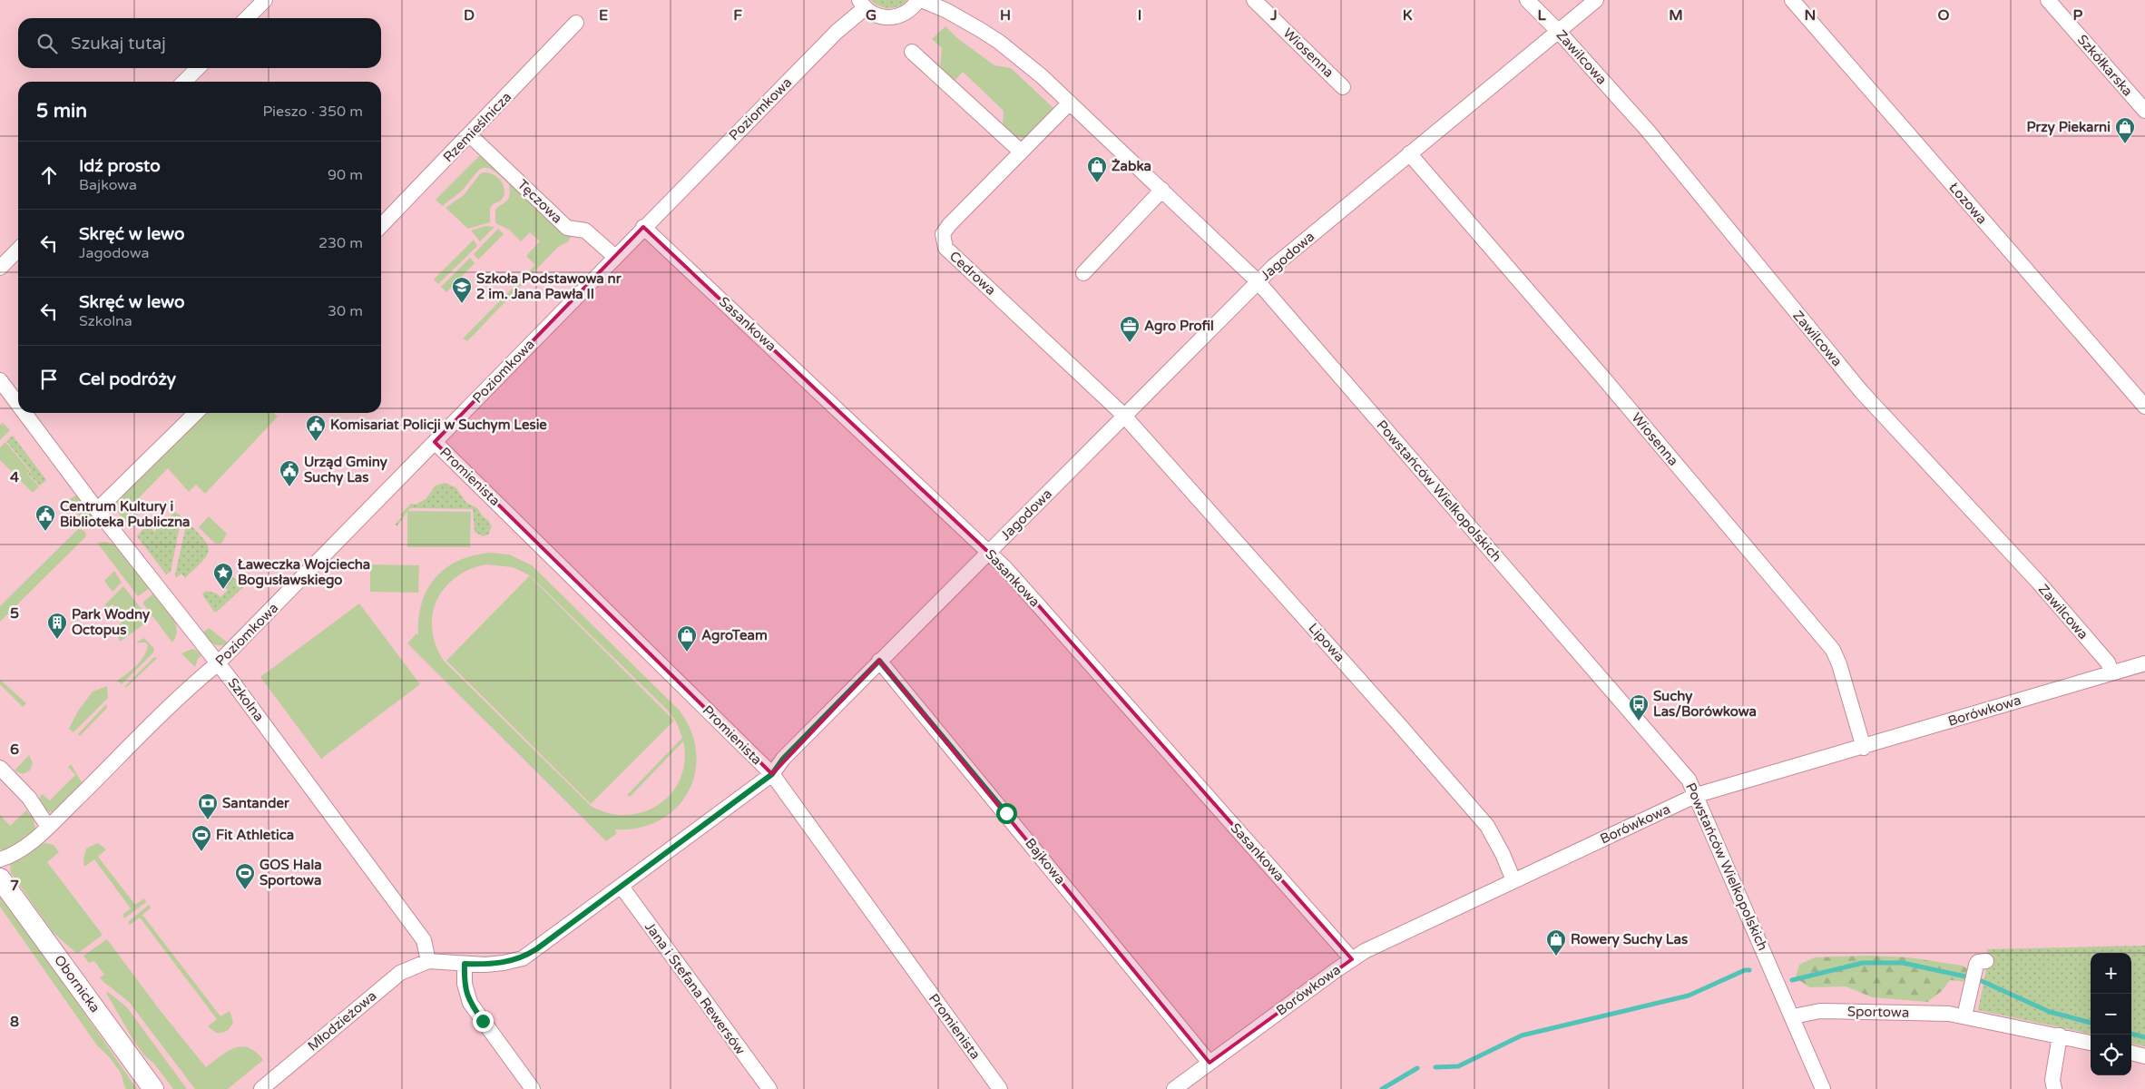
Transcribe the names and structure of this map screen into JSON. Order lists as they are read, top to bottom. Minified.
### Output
{"streets":{"main road":["Obornicka"],"street":["Wiosenna","Zawilcowa","Szkółkarska","Poziomkowa","Rzemieślnicza","Tęczowa","Łozowa","Jagodowa","Cedrowa","Sasankowa","Promienista","Powstańców Wielkopolskich","Lipowa","Szkolna","Borówkowa","Bajkowa","Jana i Stefana Rewersów","Sportowa","Młodzieżowa"]},"crossings":[["Wiosenna","Jagodowa"],["Wiosenna","Borówkowa"],["Zawilcowa","Jagodowa"],["Zawilcowa","Borówkowa"],["Poziomkowa","Tęczowa"],["Poziomkowa","Sasankowa"],["Poziomkowa","Promienista"],["Poziomkowa","Szkolna"],["Rzemieślnicza","Tęczowa"],["Jagodowa","Cedrowa"],["Jagodowa","Sasankowa"],["Jagodowa","Promienista"],["Jagodowa","Powstańców Wielkopolskich"],["Jagodowa","Lipowa"],["Jagodowa","Szkolna"],["Jagodowa","Bajkowa"],["Jagodowa","Jana i Stefana Rewersów"],["Jagodowa","Młodzieżowa"],["Cedrowa","Powstańców Wielkopolskich"],["Cedrowa","Lipowa"],["Sasankowa","Borówkowa"],["Powstańców Wielkopolskich","Borówkowa"],["Powstańców Wielkopolskich","Sportowa"],["Lipowa","Borówkowa"],["Szkolna","Młodzieżowa"],["Borówkowa","Bajkowa"]],"places":{"shop":["Przy Piekarni","Żabka","AgroTeam","Rowery Suchy Las"],"school or university":["Szkoła Podstawowa nr 2 im. Jana Pawła II"],"office":["Agro Profil"],"public building":["Komisariat Policji w Suchym Lesie","Urząd Gminy Suchy Las","Centrum Kultury i Biblioteka Publiczna"],"place":["Ławeczka Wojciecha Bogusławskiego"],"building":["Park Wodny Octopus"],"bus stop":["Suchy Las/Borówkowa"],"bank":["Santander"],"sports":["Fit Athletica","GOS Hala Sportowa"]},"page":{"search":"Szukaj tutaj","heading":["5 min","Pieszo · 350 m"],"list":[["Idź prosto","Bajkowa","90 m"],["Skręć w lewo","Jagodowa","230 m"],["Skręć w lewo","Szkolna","30 m"],"Cel podróży"],"map_buttons":["+","−"]},"grid":{"columns":["D","E","F","G","H","I","J","K","L","M","N","O","P"],"rows":["4","5","6","7","8"]}}
